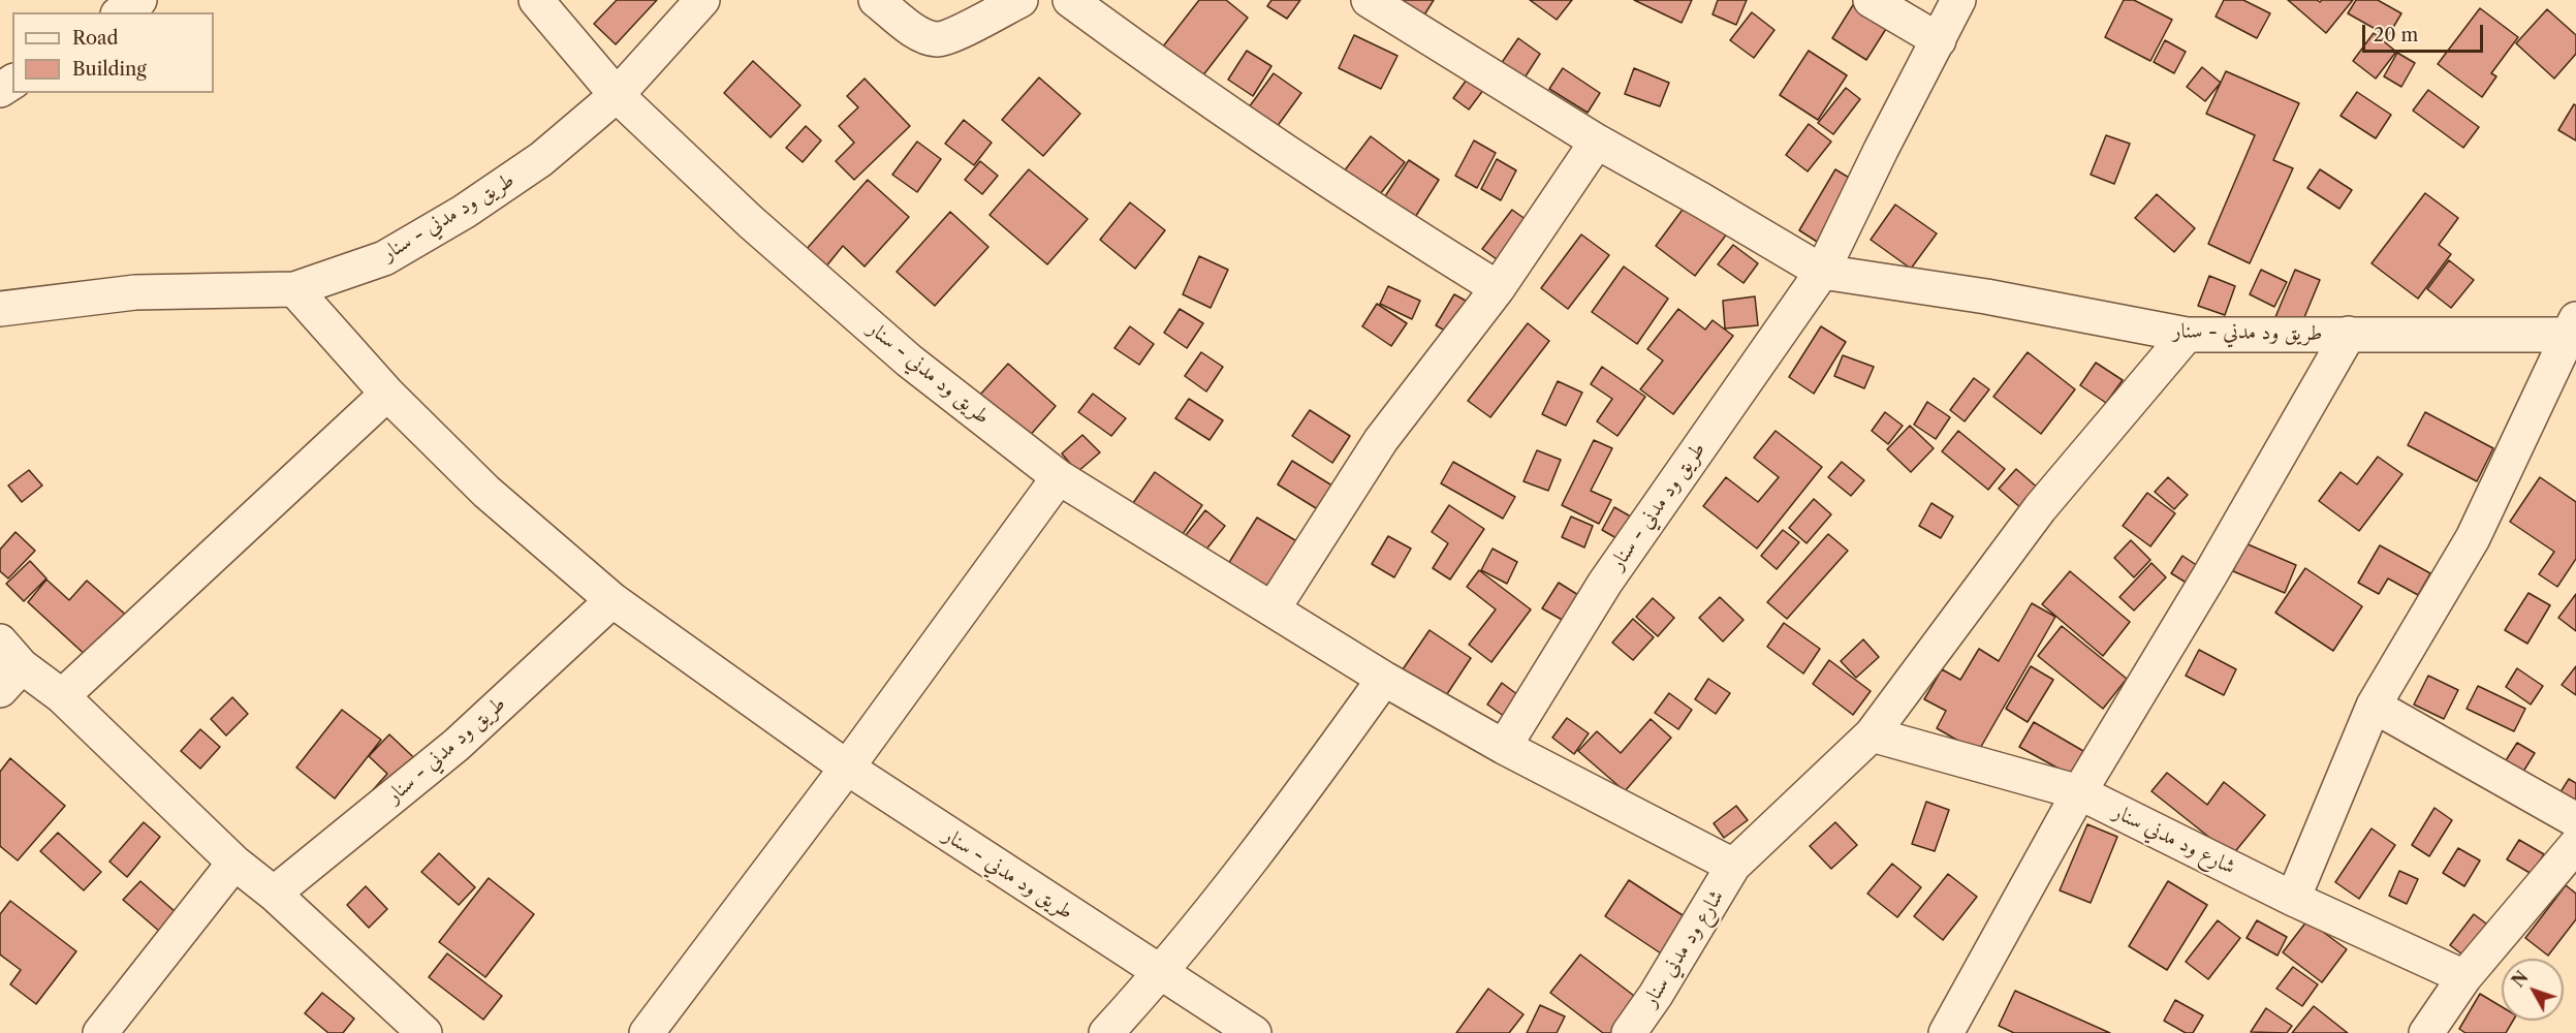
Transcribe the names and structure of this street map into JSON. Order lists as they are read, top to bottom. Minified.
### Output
{"streets":{"street":["طريق ود مدني - سنار","شارع ود مدني سنار"]},"crossings":[["طريق ود مدني - سنار","شارع ود مدني سنار"]],"legend":["Road","Building"],"scale_bar":"20 m","north":"top left"}
